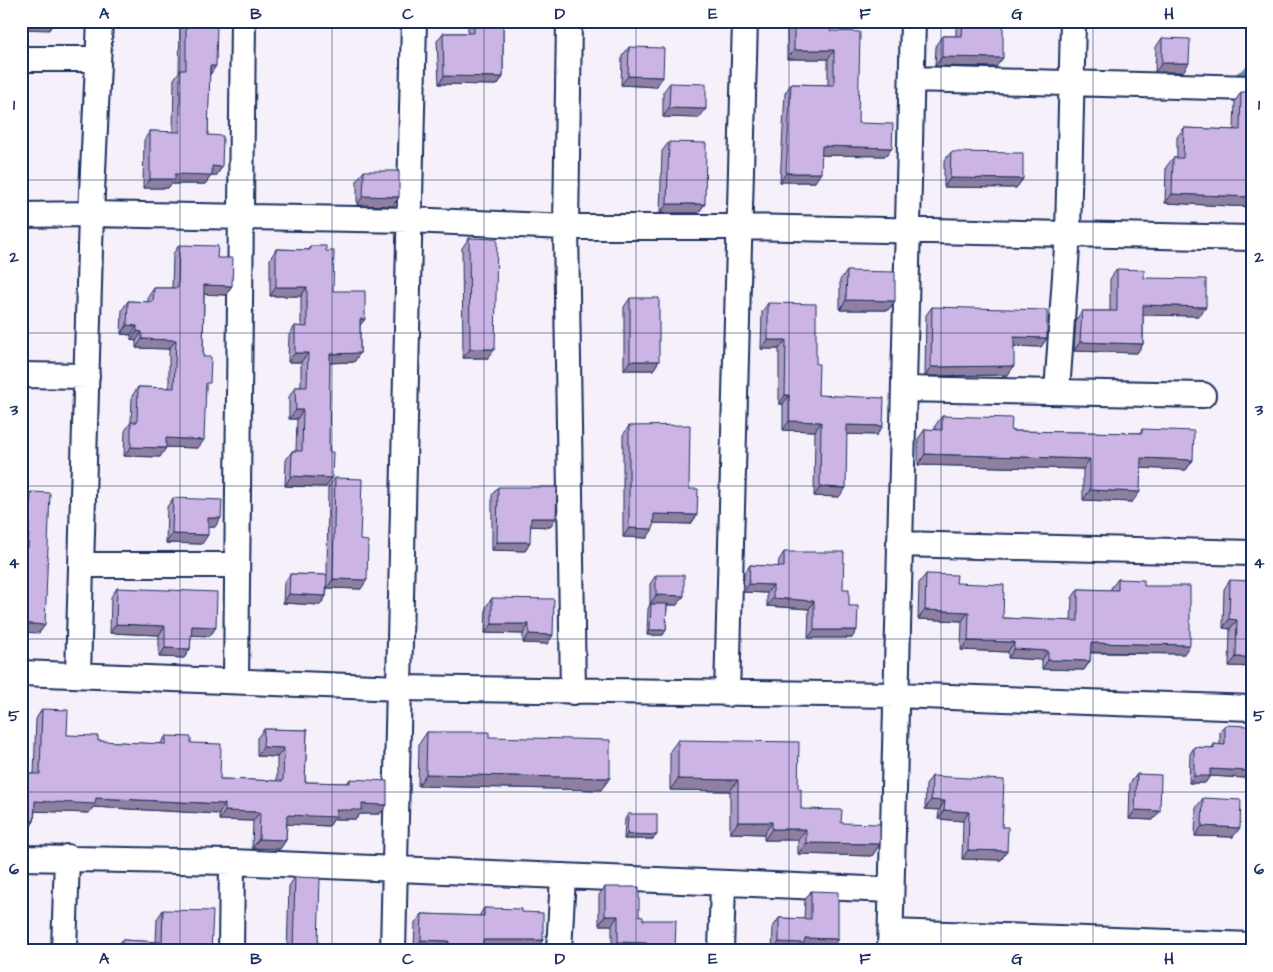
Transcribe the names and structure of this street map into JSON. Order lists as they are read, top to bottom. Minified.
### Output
{"grid":{"columns":["A","B","C","D","E","F","G","H"],"rows":["1","2","3","4","5","6"]}}
